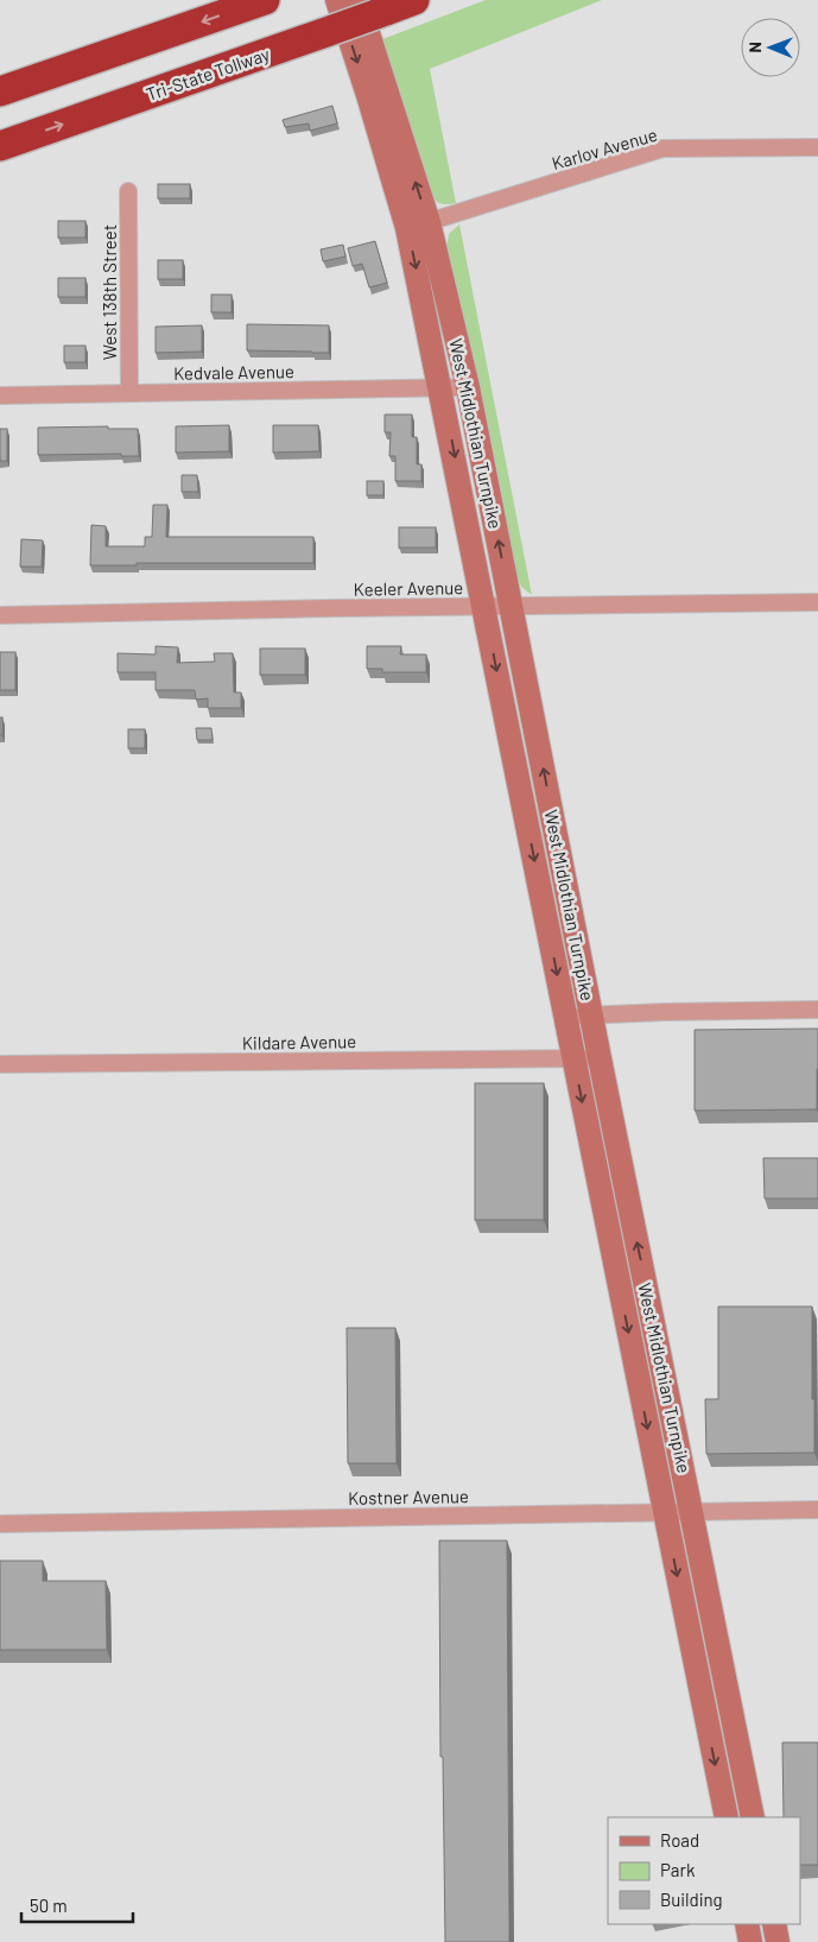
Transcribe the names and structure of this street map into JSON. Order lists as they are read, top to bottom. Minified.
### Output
{"streets":{"highway":["Tri-State Tollway"],"main road":["West Midlothian Turnpike"],"street":["Karlov Avenue","West 138th Street","Kedvale Avenue","Keeler Avenue","Kildare Avenue","Kostner Avenue"]},"crossings":[["Karlov Avenue","West Midlothian Turnpike"],["West 138th Street","Kedvale Avenue"],["Kedvale Avenue","West Midlothian Turnpike"],["West Midlothian Turnpike","Keeler Avenue"],["West Midlothian Turnpike","Kildare Avenue"],["West Midlothian Turnpike","Kostner Avenue"]],"legend":["Road","Park","Building"],"scale_bar":"50 m","north":"left"}
